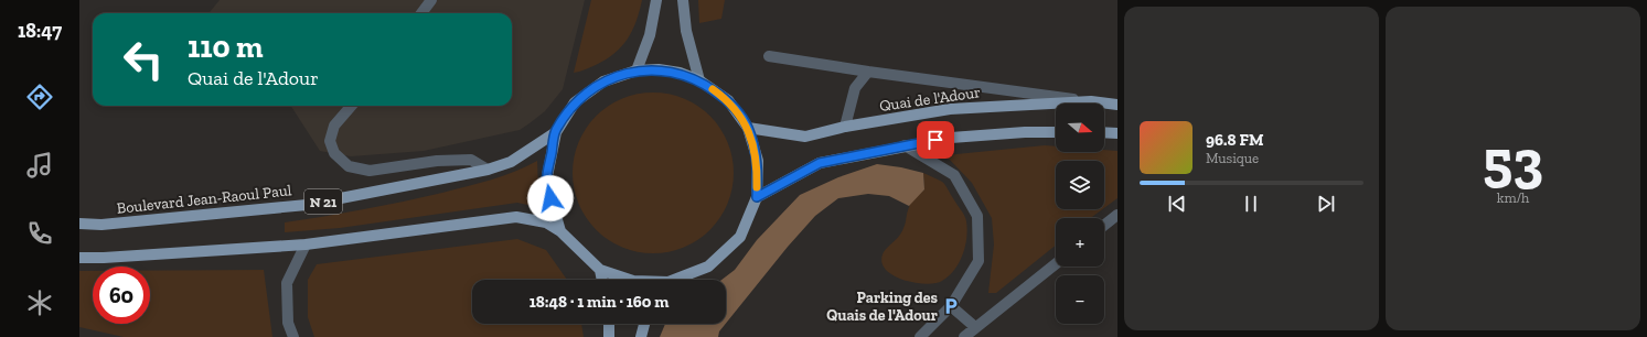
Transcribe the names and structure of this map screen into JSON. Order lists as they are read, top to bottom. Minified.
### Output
{"streets":{"main road":["Quai de l'Adour","Boulevard Jean-Raoul Paul","N 21"]},"places":{"parking":["Parking des Quais de l'Adour"]},"north":"right","page":{"tabs":"18:47","tile":["53","km/h"],"turn":["110 m","Quai de l'Adour"],"map_buttons":["+","−"],"song":["96.8 FM","Musique"],"limit":"60","trip":"18:48 · 1 min · 160 m"}}
